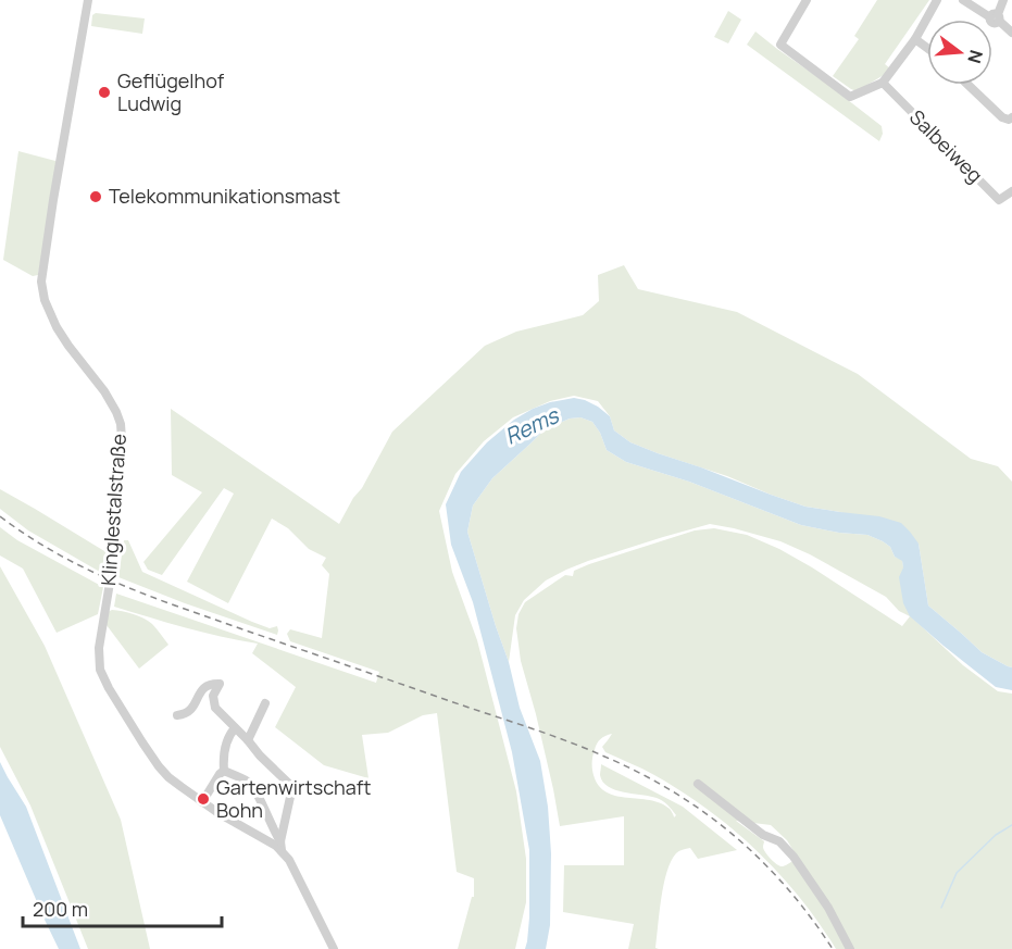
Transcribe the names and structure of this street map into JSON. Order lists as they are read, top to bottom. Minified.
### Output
{"streets":{"street":["Salbeiweg","Klinglestalstraße"]},"water":["Rems"],"places":["Geflügelhof Ludwig","Telekommunikationsmast","Gartenwirtschaft Bohn"],"scale_bar":"200 m","north":"right"}
